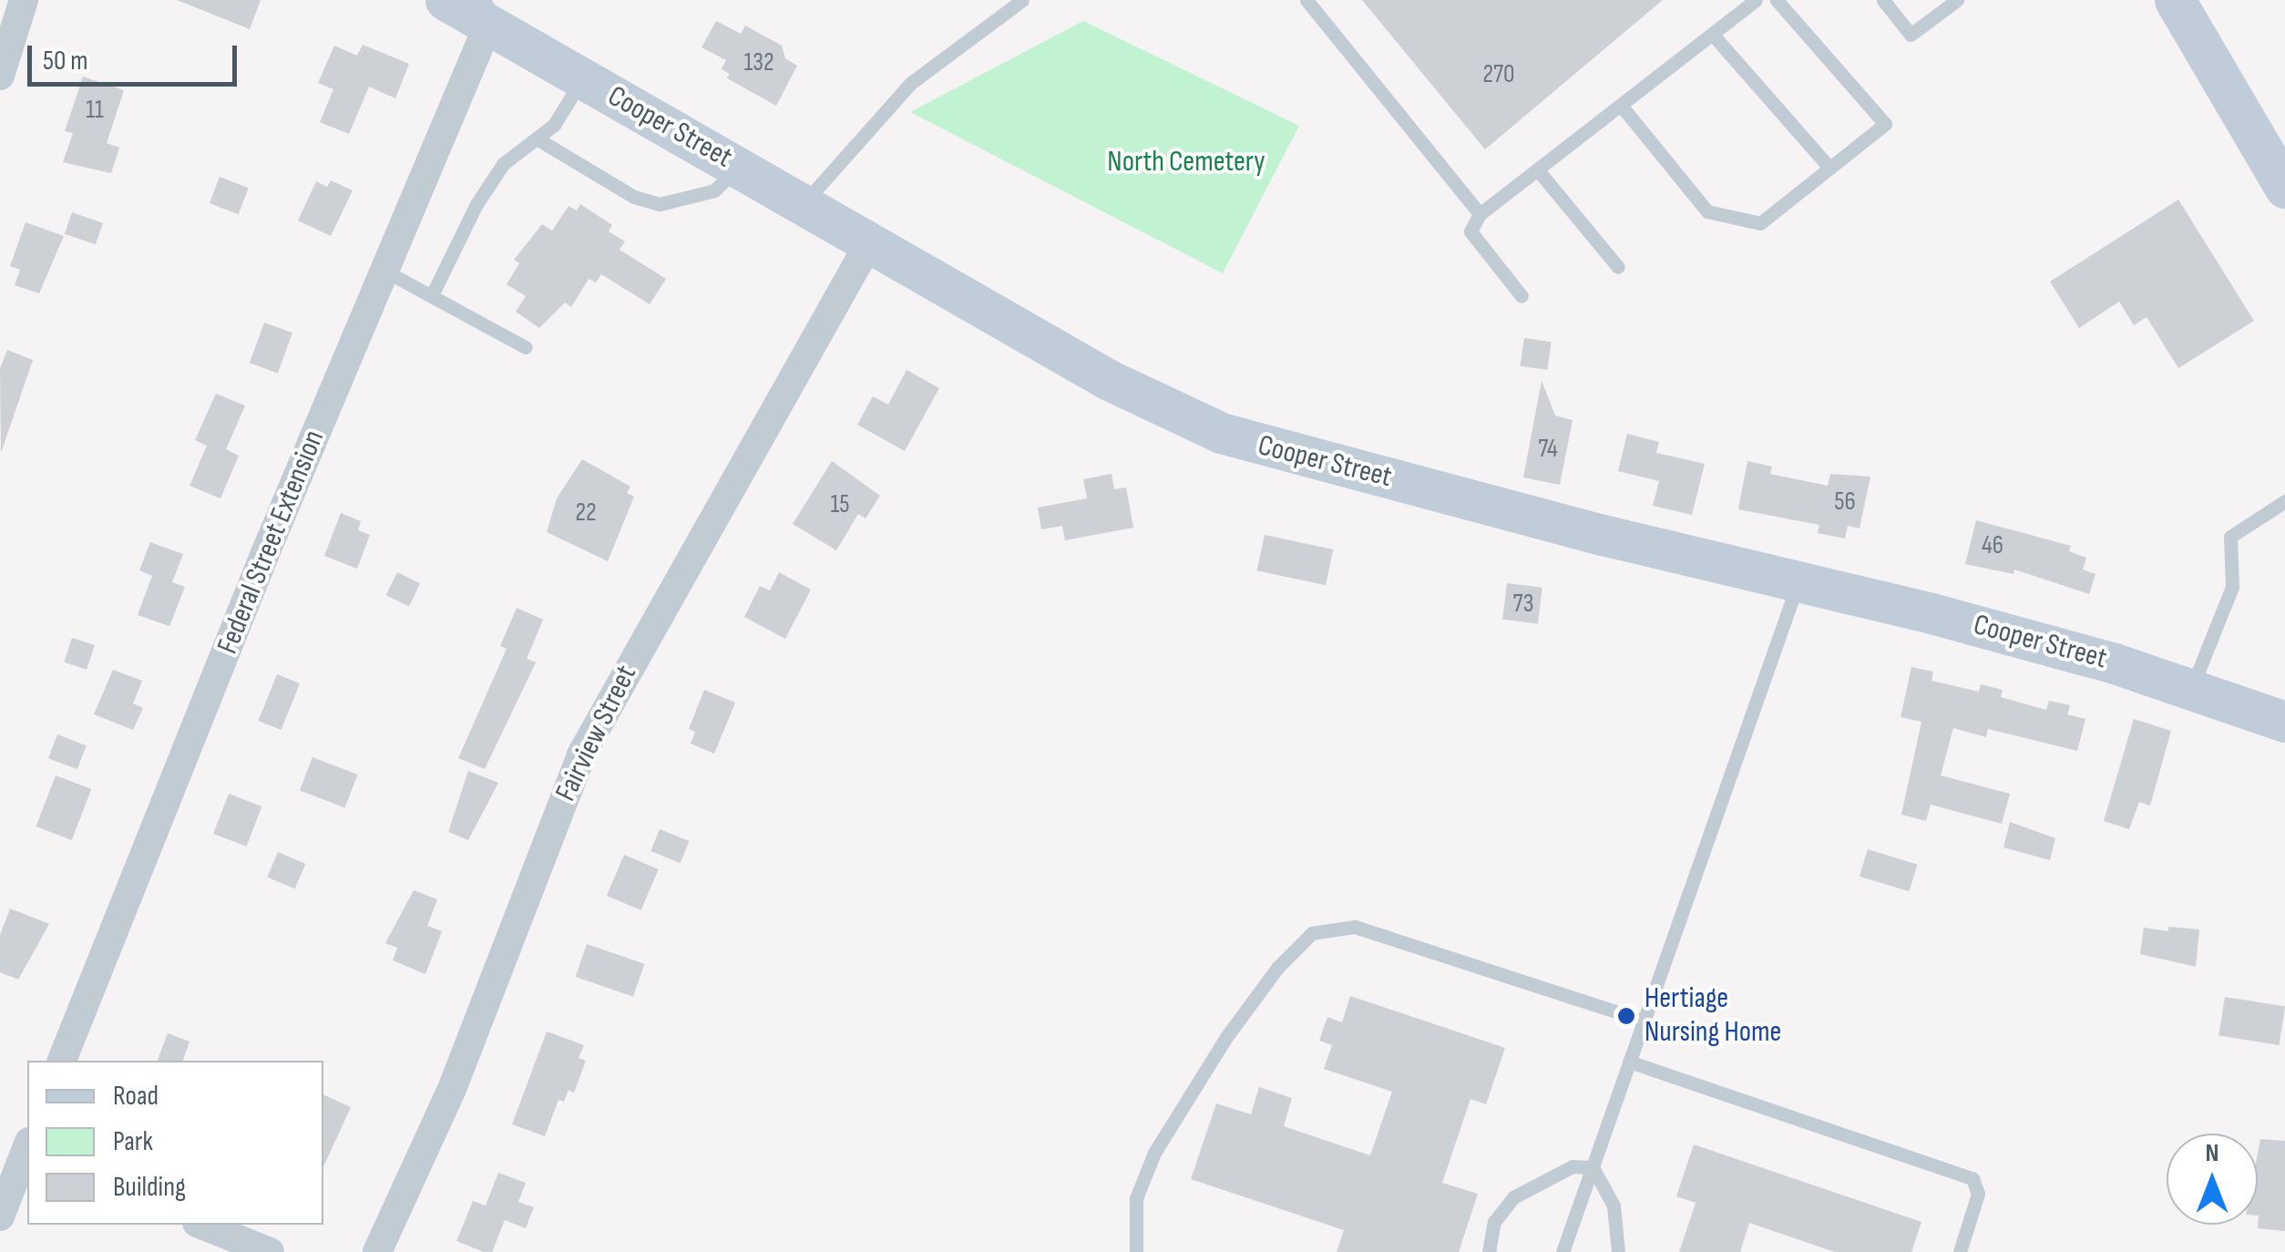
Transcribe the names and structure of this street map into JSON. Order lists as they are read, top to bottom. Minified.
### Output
{"streets":{"street":["Cooper Street","Federal Street Extension","Fairview Street"]},"crossings":[["Cooper Street","Federal Street Extension"],["Cooper Street","Fairview Street"]],"parks":["North Cemetery"],"places":["Hertiage Nursing Home"],"house_numbers":["132","270","11","74","56","15","22","46","73"],"legend":["Road","Park","Building"],"scale_bar":"50 m","north":"top"}
